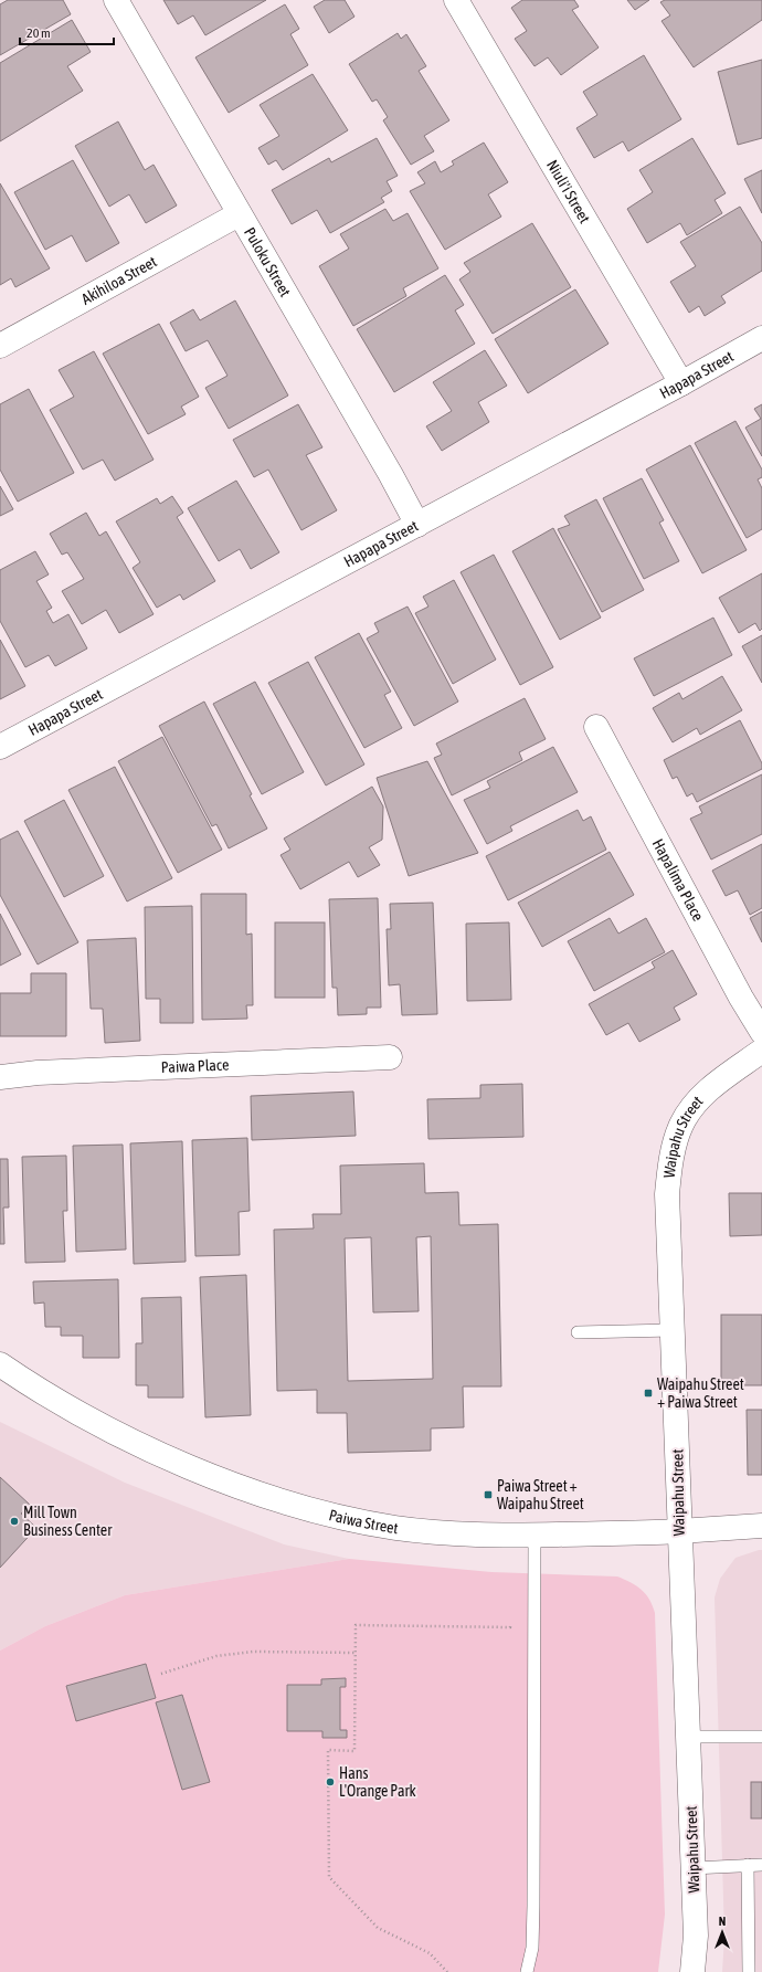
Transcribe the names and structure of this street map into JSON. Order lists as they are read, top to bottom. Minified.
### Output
{"streets":{"street":["Niuli'i Street","Puloku Street","Akihiloa Street","Hapapa Street","Hapalima Place","Paiwa Place","Waipahu Street","Paiwa Street"]},"crossings":[["Niuli'i Street","Hapapa Street"],["Puloku Street","Akihiloa Street"],["Puloku Street","Hapapa Street"],["Waipahu Street","Paiwa Street"]],"places":{"transit":["Waipahu Street + Paiwa Street","Paiwa Street + Waipahu Street"],"other":["Mill Town Business Center","Hans L'Orange Park"]},"scale_bar":"20 m","north":"top"}
